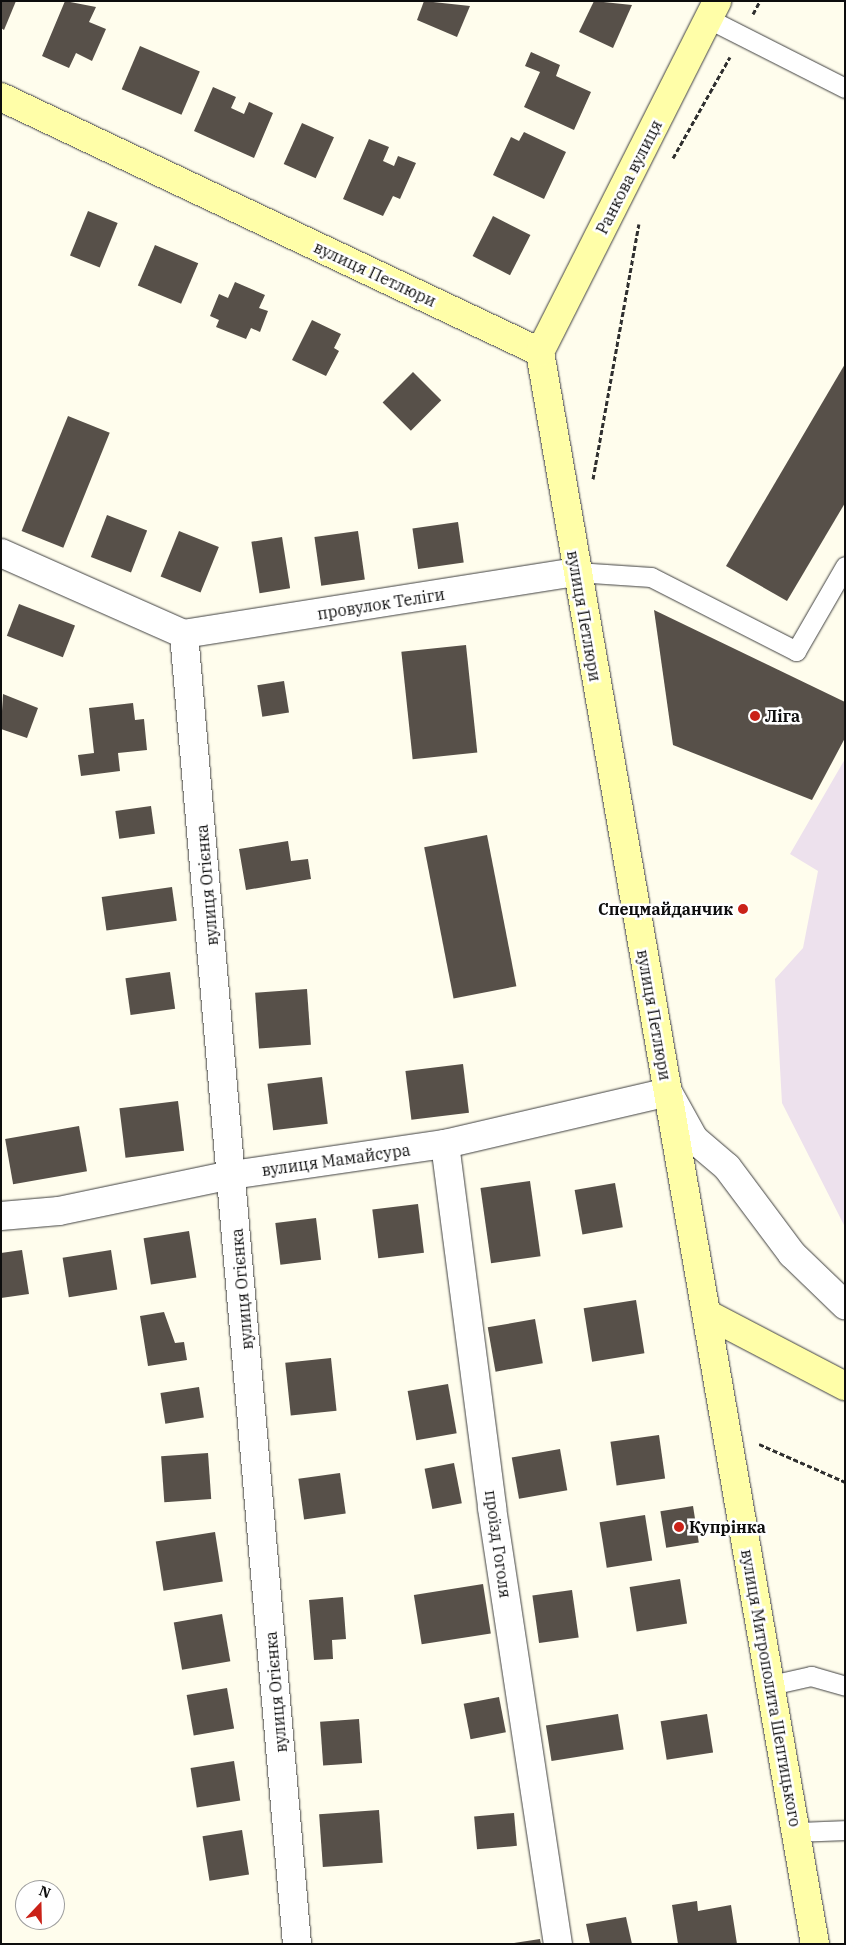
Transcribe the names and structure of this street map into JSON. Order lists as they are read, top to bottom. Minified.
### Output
{"streets":{"main road":["Ранкова вулиця","вулиця Петлюри","вулиця Митрополита Шептицького"],"street":["провулок Теліги","вулиця Огієнка","вулиця Мамайсура","проїзд Гоголя"]},"crossings":[["Ранкова вулиця","вулиця Петлюри"],["вулиця Петлюри","провулок Теліги"],["вулиця Петлюри","вулиця Мамайсура"],["вулиця Петлюри","вулиця Митрополита Шептицького"],["провулок Теліги","вулиця Огієнка"],["вулиця Огієнка","вулиця Мамайсура"],["вулиця Мамайсура","проїзд Гоголя"]],"places":["Ліга","Спецмайданчик","Купрінка"],"north":"top"}
